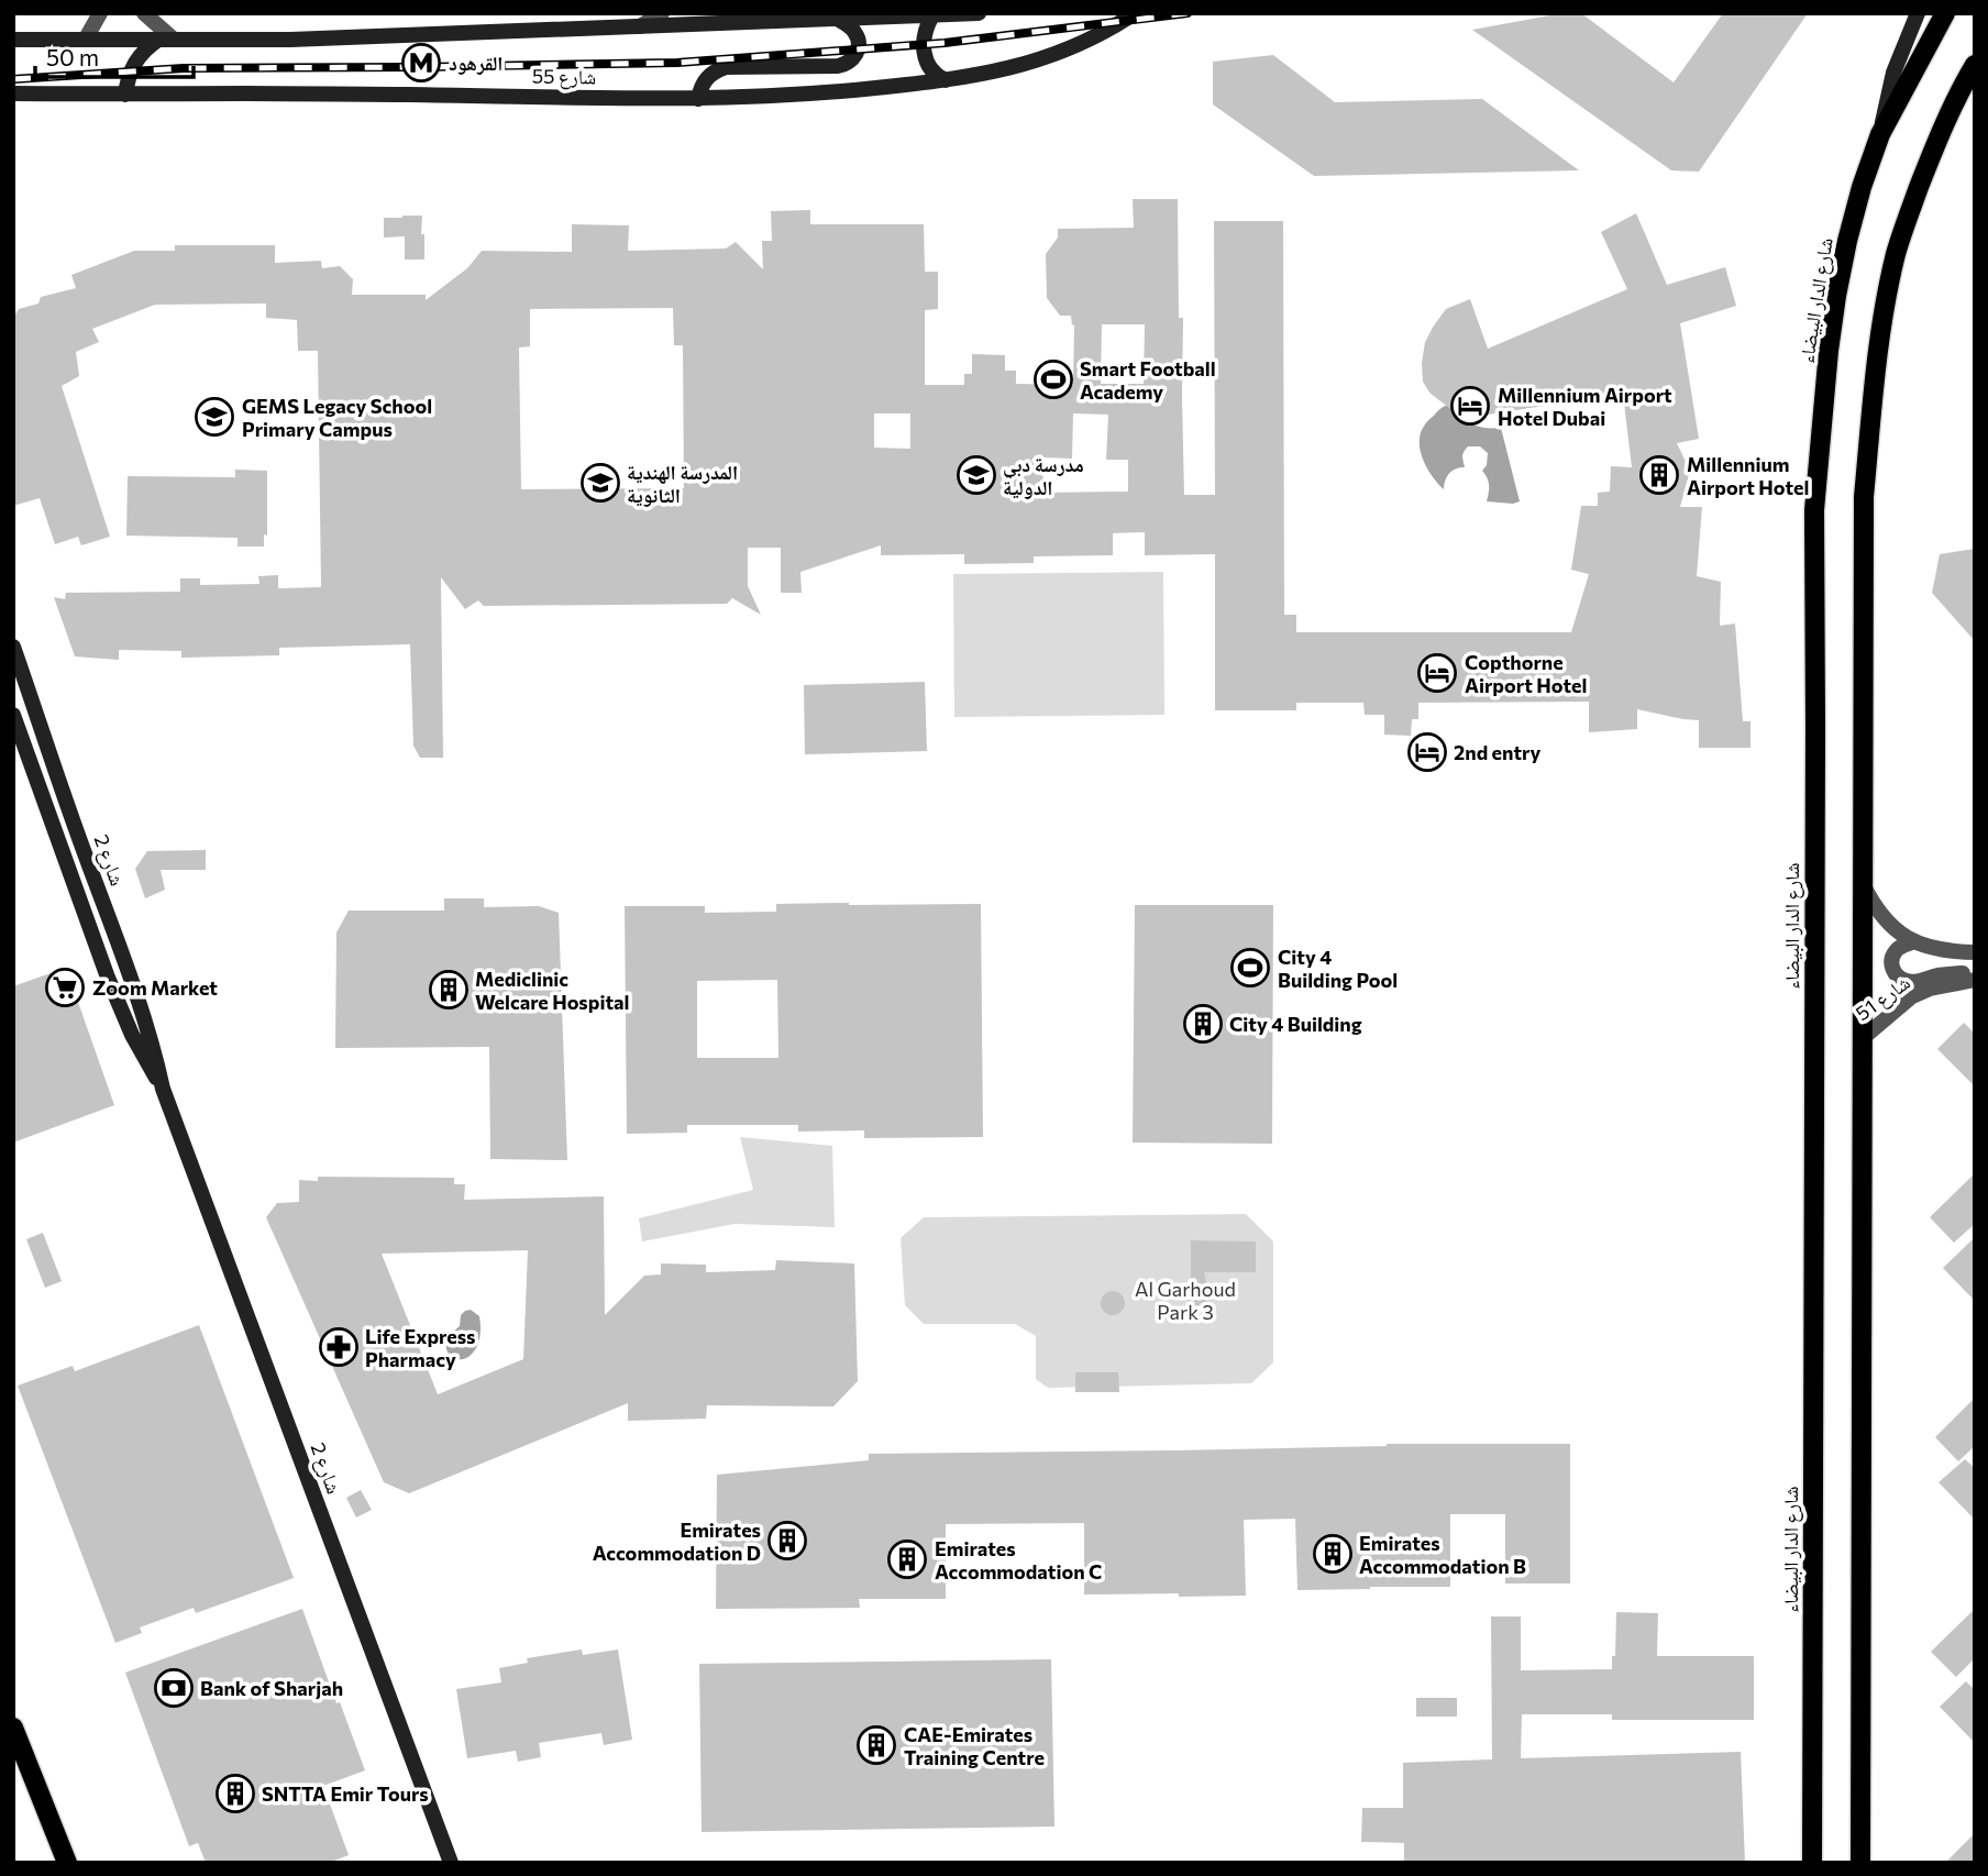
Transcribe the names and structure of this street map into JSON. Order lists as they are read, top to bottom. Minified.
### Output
{"streets":{"main road":["شارع الدار البيضاء"],"street":["شارع 55","شارع 2","شارع 51"]},"parks":["Al Garhoud Park 3"],"places":{"metro station":["القرهود"],"sports":["Smart Football Academy","City 4 Building Pool"],"hotel":["Millennium Airport Hotel Dubai","Copthorne Airport Hotel","2nd entry"],"school or university":["GEMS Legacy School Primary Campus","مدرسة دبي الدولية","المدرسة الهندية الثانوية"],"building":["Millennium Airport Hotel","Mediclinic Welcare Hospital","City 4 Building","Emirates Accommodation D","Emirates Accommodation B","Emirates Accommodation C","CAE-Emirates Training Centre","SNTTA Emir Tours"],"supermarket":["Zoom Market"],"pharmacy":["Life Express Pharmacy"],"bank":["Bank of Sharjah"]},"scale_bar":"50 m"}
